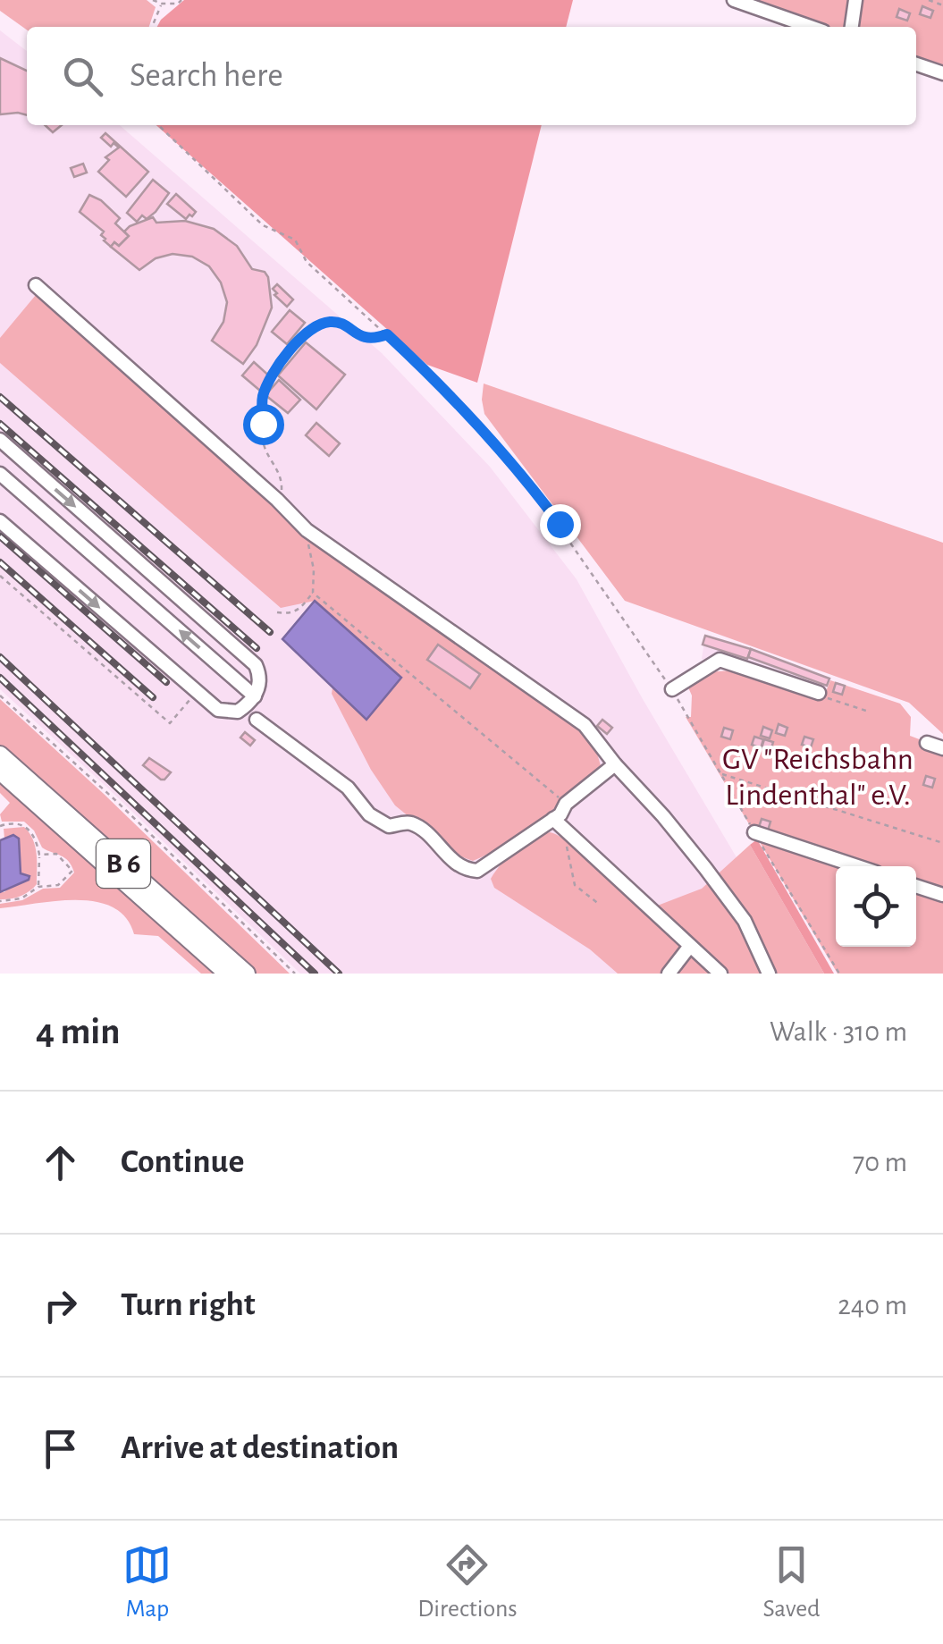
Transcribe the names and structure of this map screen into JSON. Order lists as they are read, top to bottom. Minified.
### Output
{"streets":{"main road":["B 6"]},"parks":["GV \"Reichsbahn Lindenthal\" e.V."],"page":{"search":"Search here","heading":["4 min","Walk · 310 m"],"list":[["Continue","70 m"],["Turn right","240 m"],"Arrive at destination"],"nav":["Map","Directions","Saved"]}}
